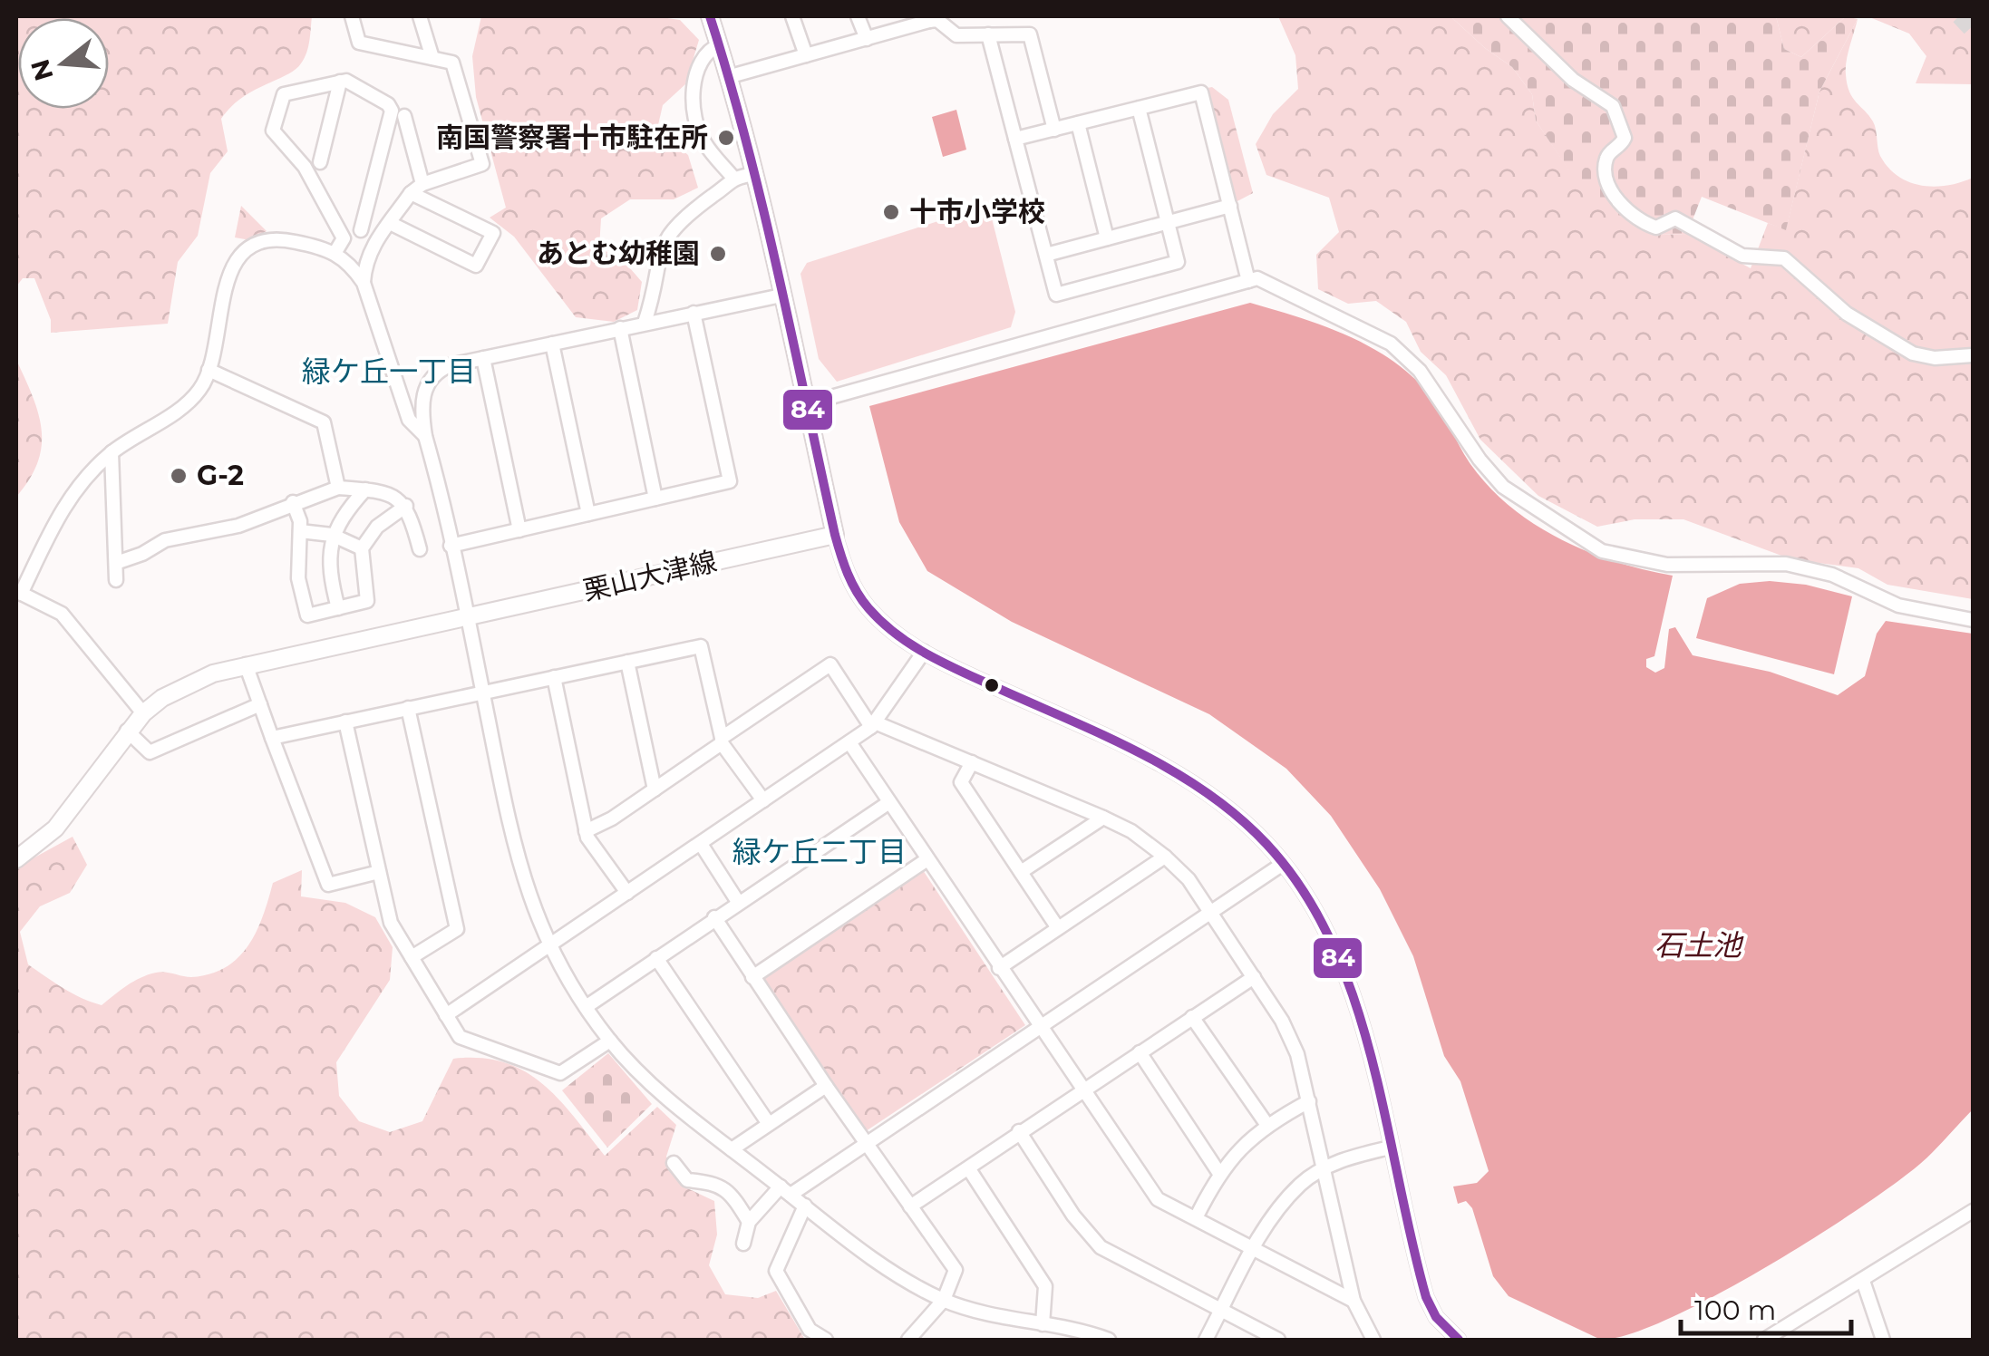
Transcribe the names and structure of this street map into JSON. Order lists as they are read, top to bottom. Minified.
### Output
{"streets":{"main road":["栗山大津線"]},"districts":["緑ケ丘一丁目","緑ケ丘二丁目"],"water":["石土池"],"places":["南国警察署十市駐在所","十市小学校","あとむ幼稚園","G-2"],"lines":["transit line 84"],"scale_bar":"100 m","north":"left"}
